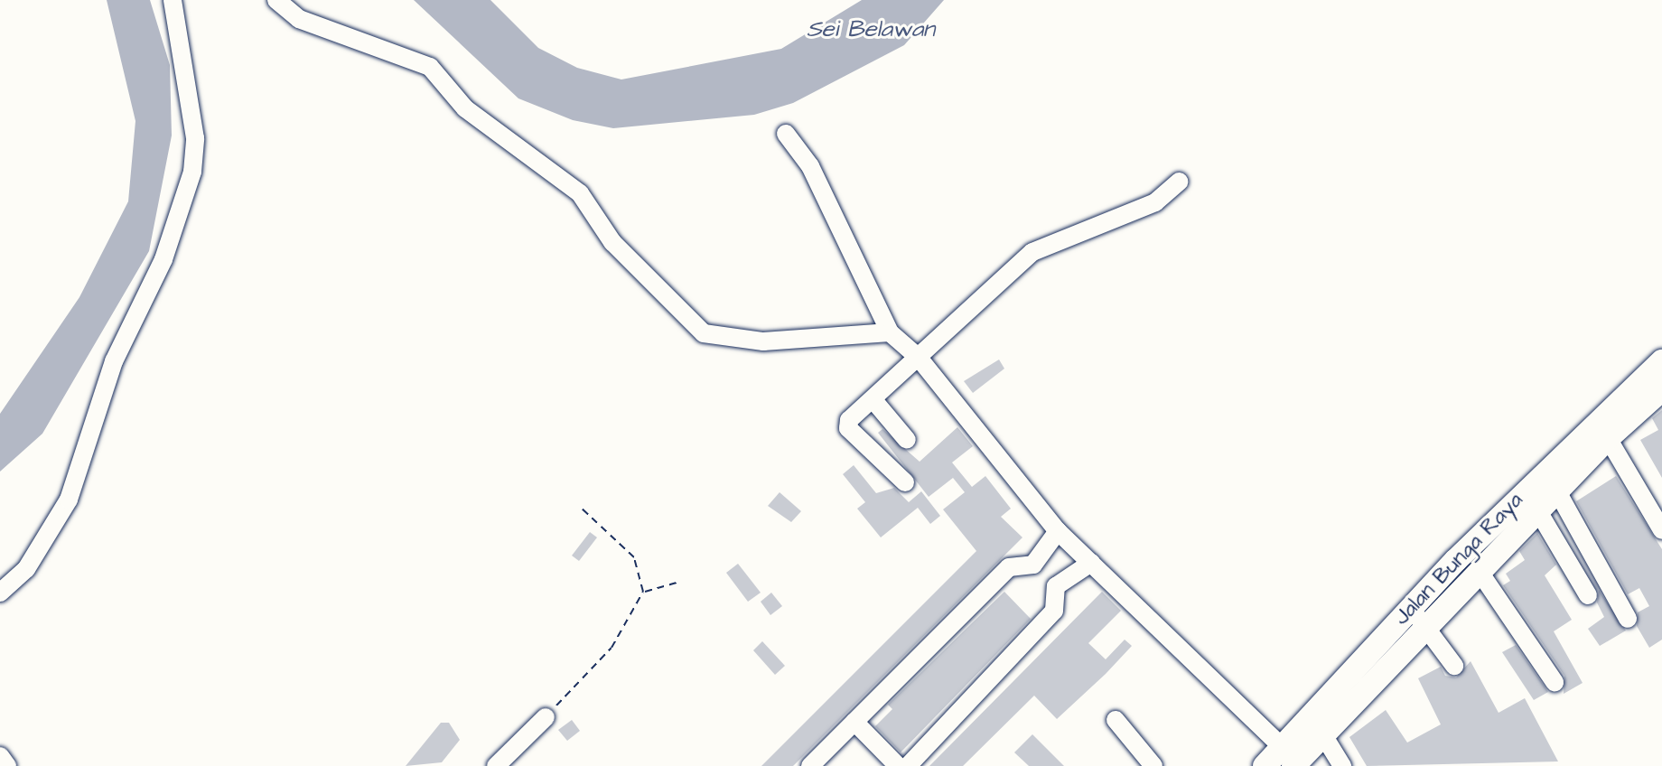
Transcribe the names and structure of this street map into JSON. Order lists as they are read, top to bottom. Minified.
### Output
{"streets":{"main road":["Jalan Bunga Raya"]},"water":["Sei Belawan"]}
